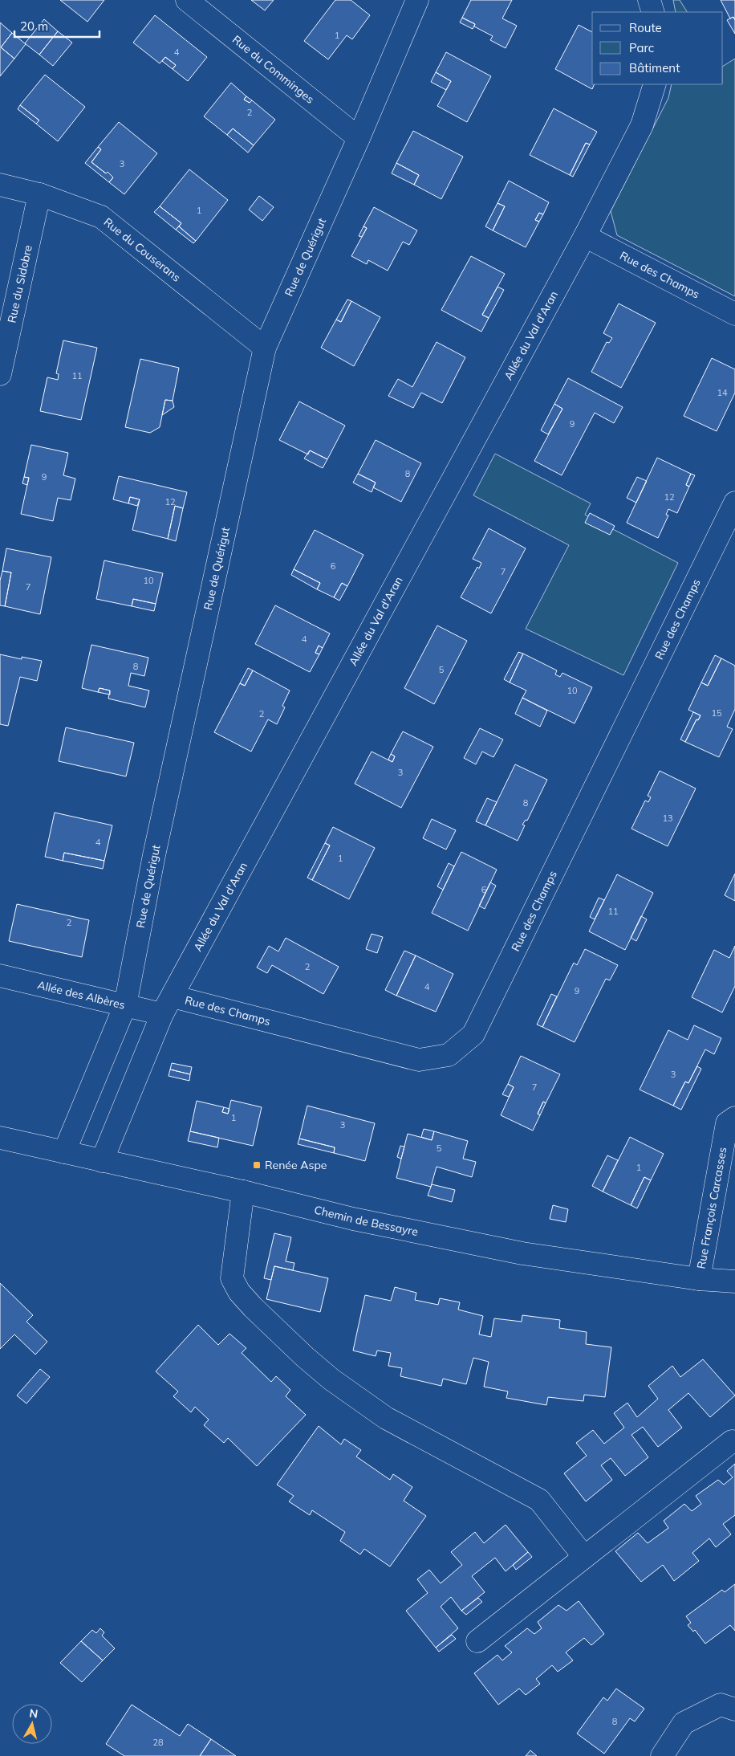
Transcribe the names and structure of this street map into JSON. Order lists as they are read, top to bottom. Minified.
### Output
{"streets":{"street":["Rue du Comminges","Rue du Couserans","Rue de Quérigut","Rue des Champs","Rue du Sidobre","Allée du Val d'Aran","Allée des Albères","Rue François Carcasses","Chemin de Bessayre"]},"crossings":[["Rue du Comminges","Rue de Quérigut"],["Rue du Couserans","Rue de Quérigut"],["Rue du Couserans","Rue du Sidobre"],["Rue de Quérigut","Allée des Albères"],["Rue de Quérigut","Chemin de Bessayre"],["Rue des Champs","Allée du Val d'Aran"],["Rue des Champs","Allée des Albères"],["Allée du Val d'Aran","Allée des Albères"],["Allée du Val d'Aran","Chemin de Bessayre"],["Rue François Carcasses","Chemin de Bessayre"]],"places":{"transit":["Renée Aspe"]},"house_numbers":["1","4","2","3","1","11","14","9","8","9","12","12","6","7","10","7","4","8","5","10","15","2","3","8","13","4","1","6","11","2","2","4","9","3","7","1","3","5","1","8","28"],"legend":["Route","Parc","Bâtiment"],"scale_bar":"20 m","north":"top"}
